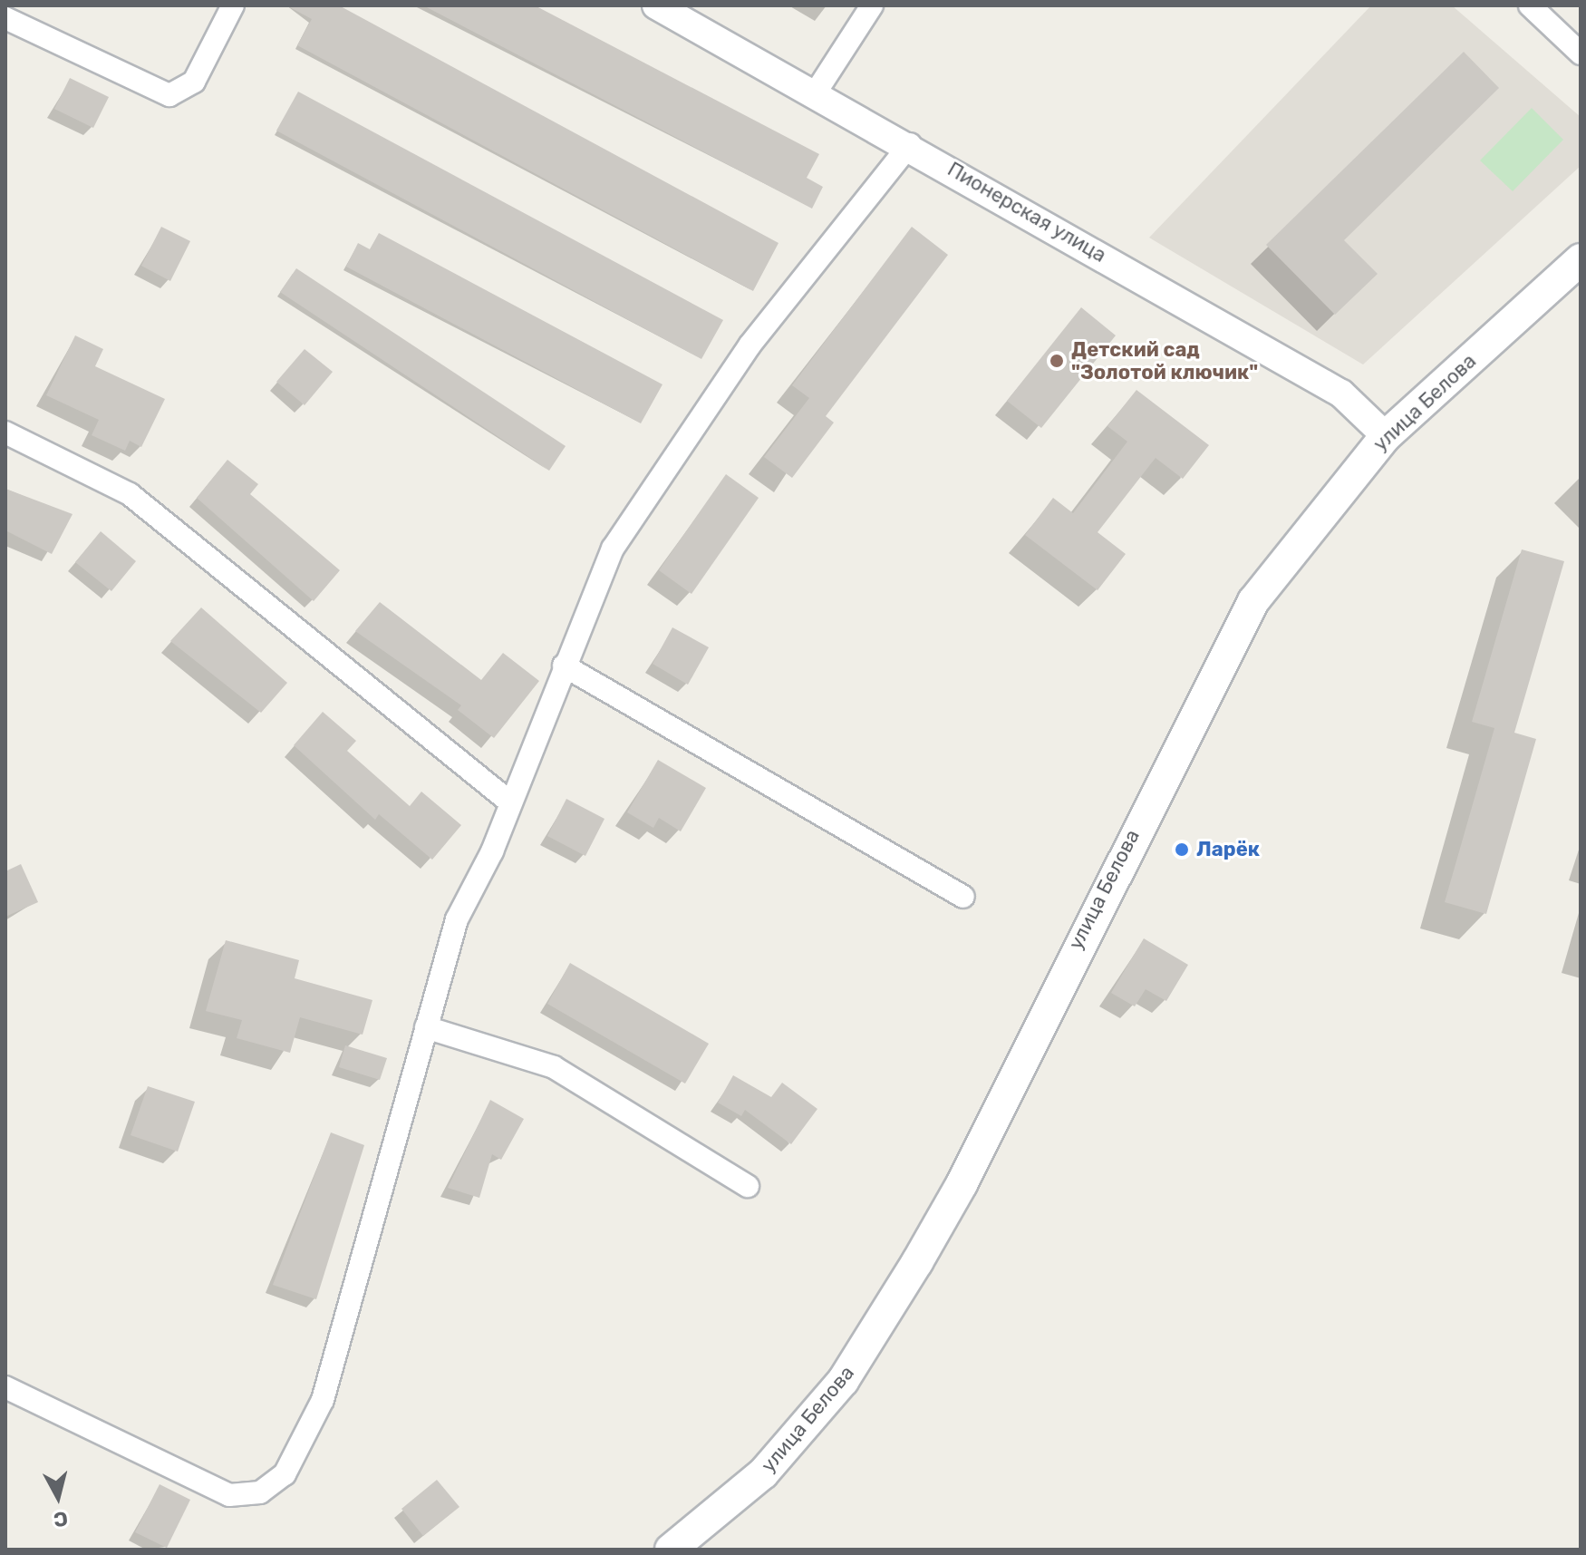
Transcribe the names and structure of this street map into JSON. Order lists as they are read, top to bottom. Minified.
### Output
{"streets":{"main road":["улица Белова"],"street":["Пионерская улица"]},"crossings":[["Пионерская улица","улица Белова"]],"places":["Детский сад \"Золотой ключик\"","Ларёк"],"north":"bottom"}
